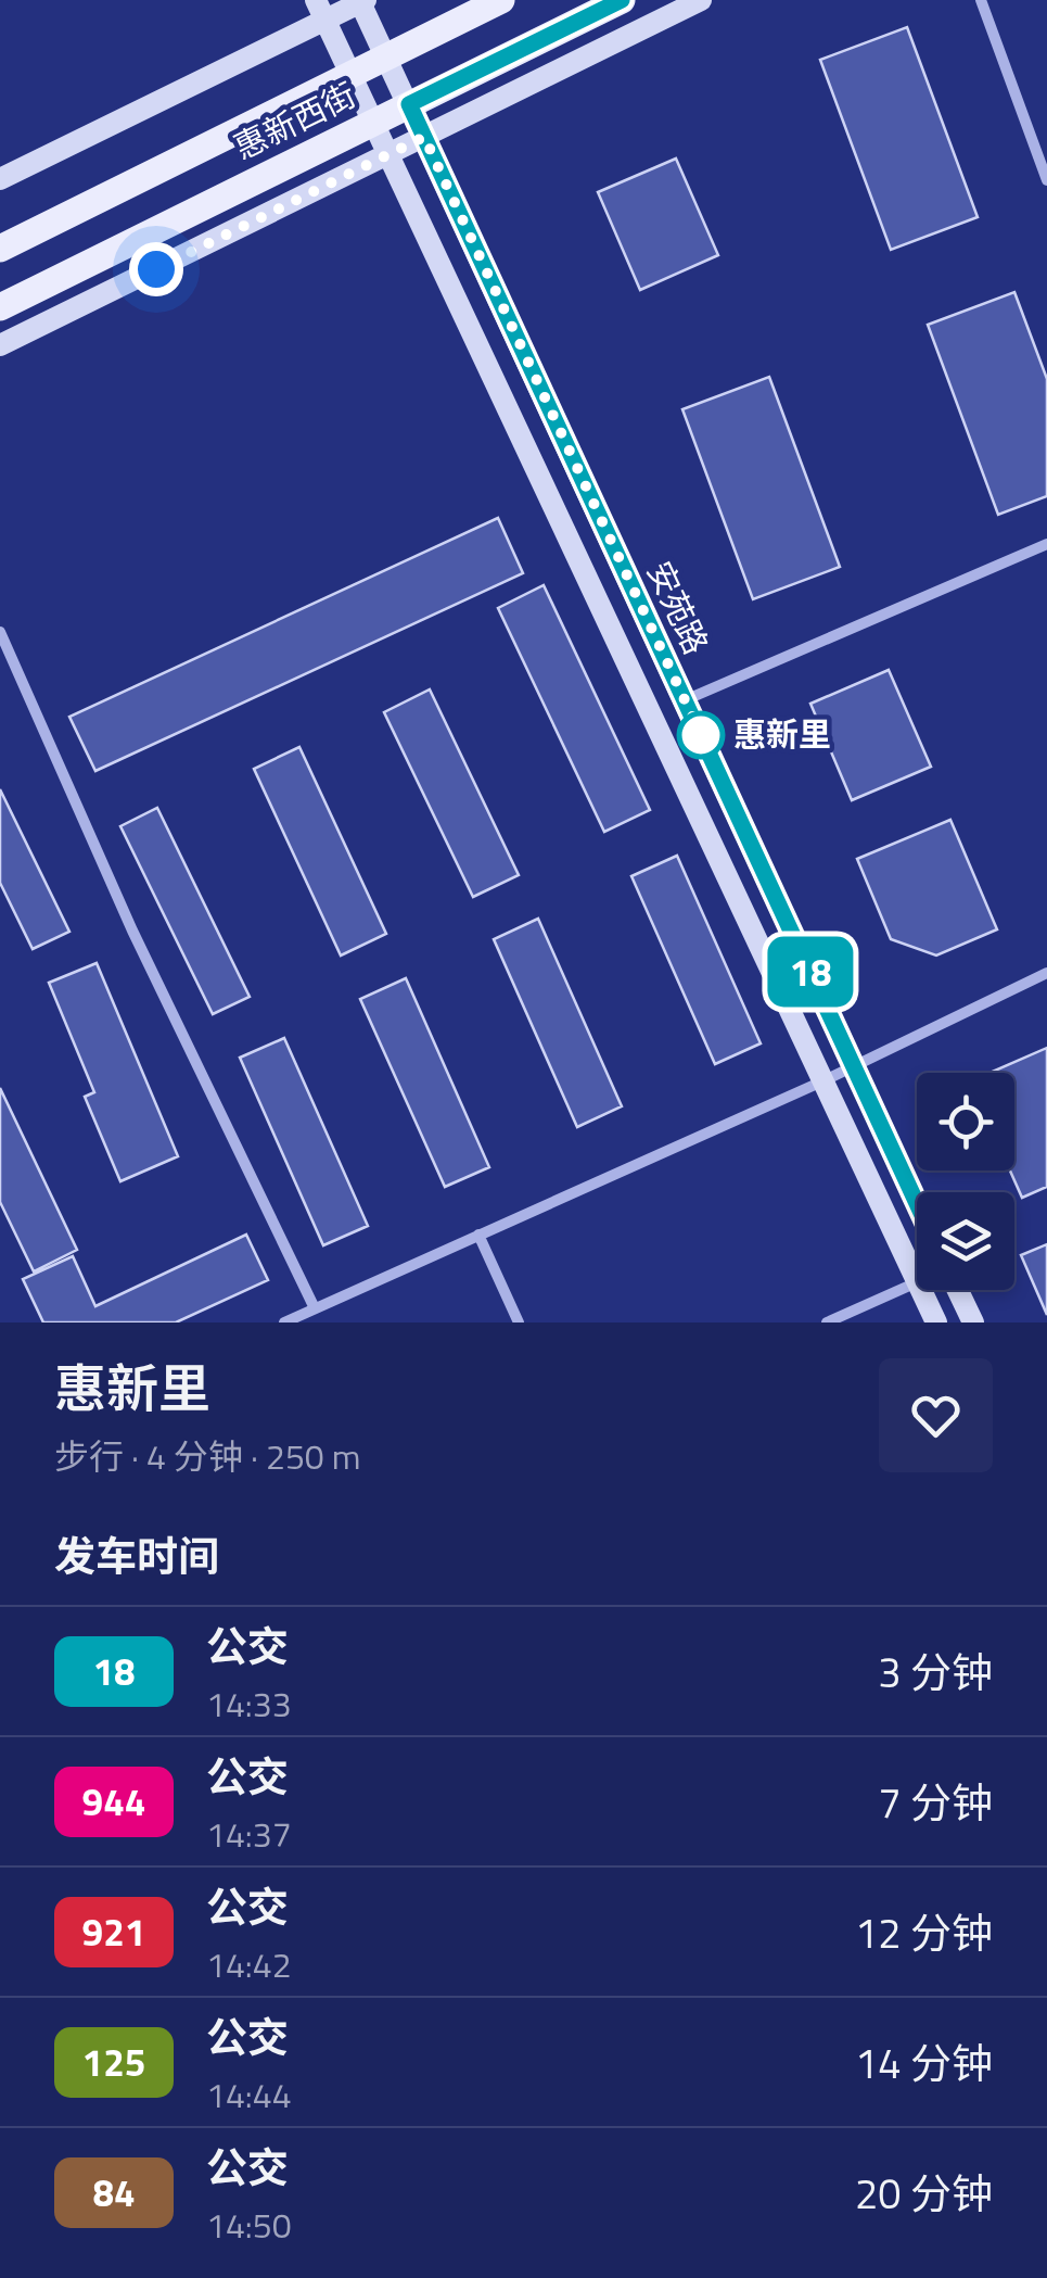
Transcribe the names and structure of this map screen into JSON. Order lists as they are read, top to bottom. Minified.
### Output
{"streets":{"main road":["惠新西街","安苑路"]},"crossings":[["惠新西街","安苑路"]],"places":["惠新里"],"lines":["bus line 18"],"page":{"on_map":"18","heading":[["惠新里","步行 · 4 分钟 · 250 m"],"发车时间"],"list":[{"mark":"18","name":"公交","note":"14:33","value":"3 分钟"},{"mark":"944","name":"公交","note":"14:37","value":"7 分钟"},{"mark":"921","name":"公交","note":"14:42","value":"12 分钟"},{"mark":"125","name":"公交","note":"14:44","value":"14 分钟"},{"mark":"84","name":"公交","note":"14:50","value":"20 分钟"}]}}
